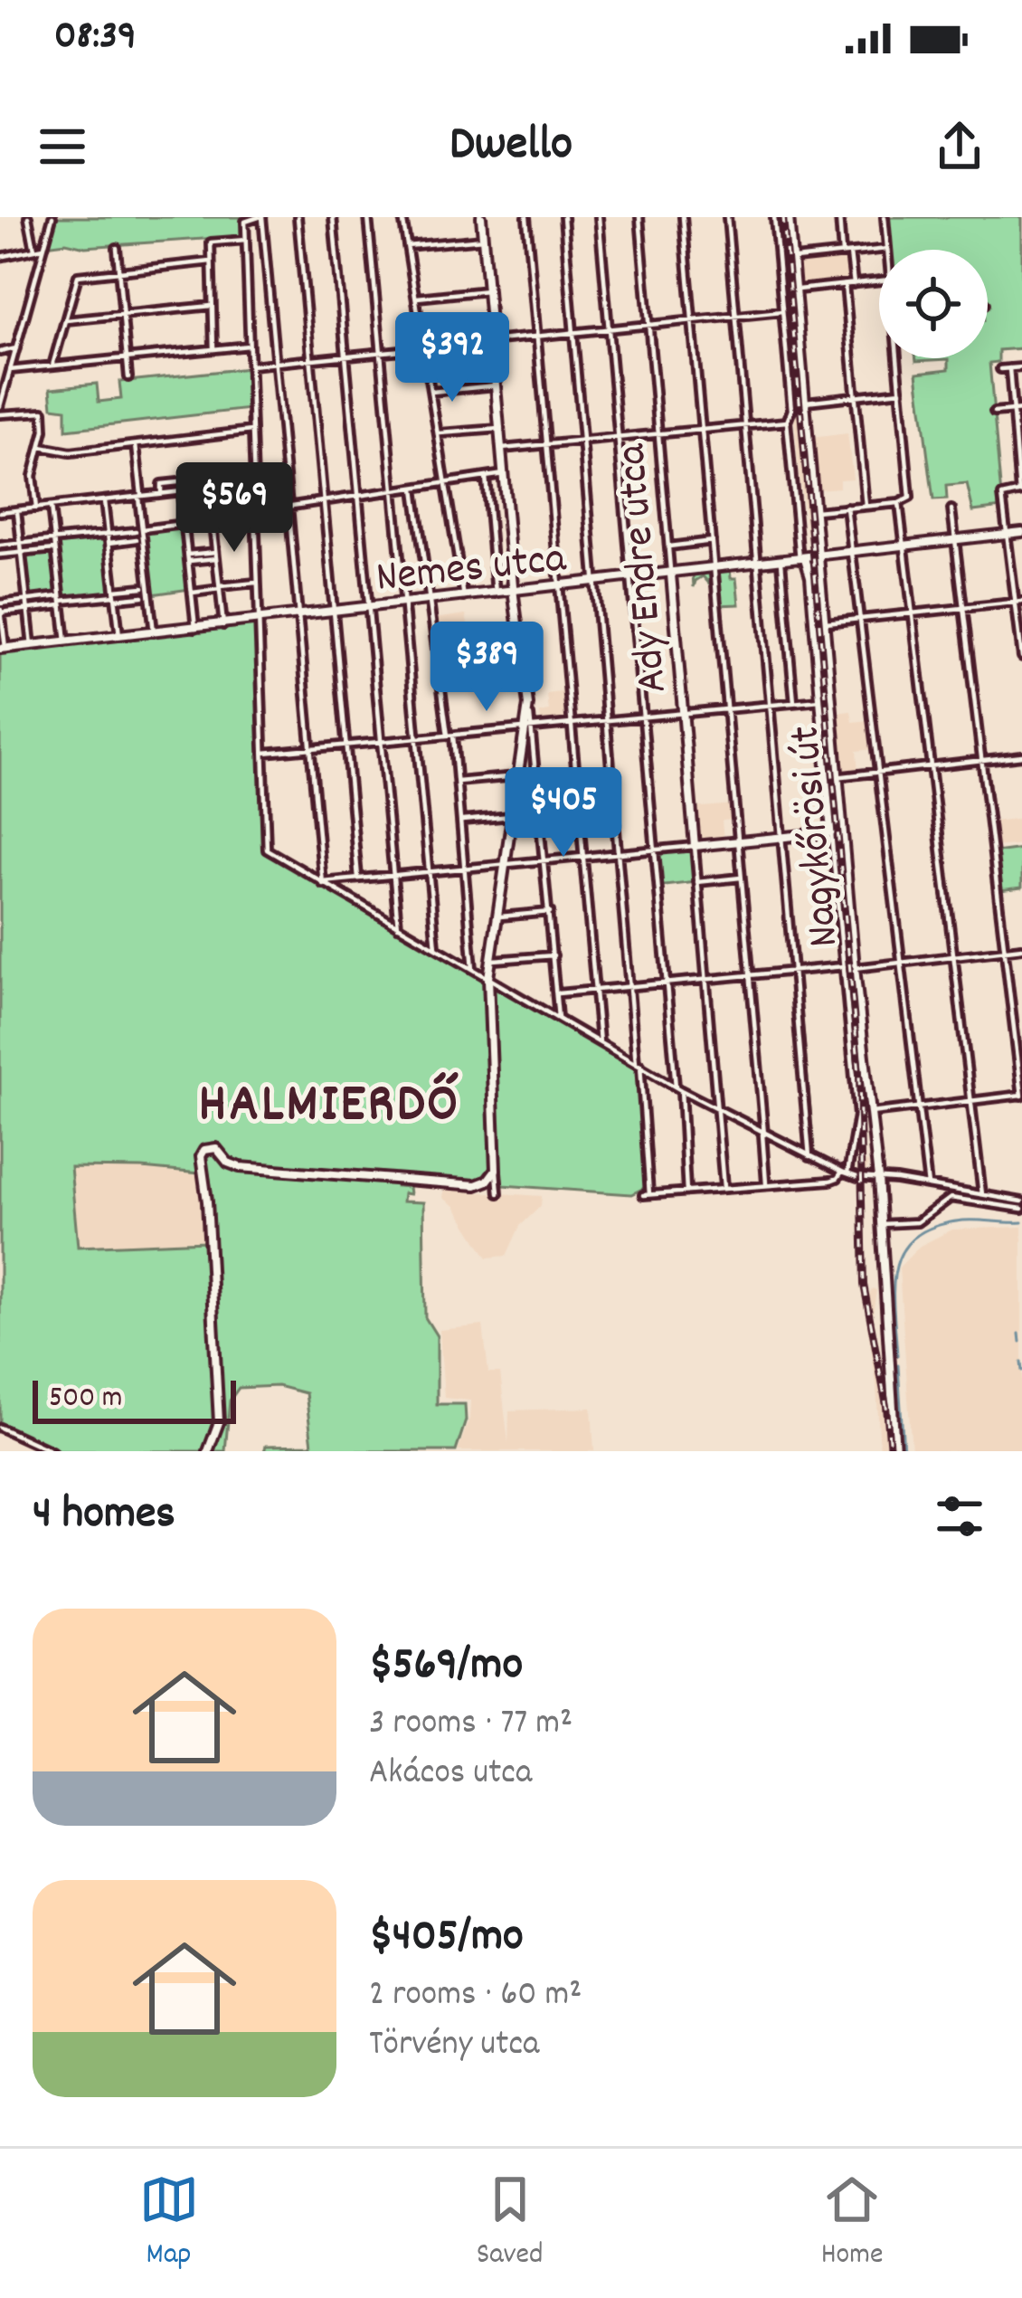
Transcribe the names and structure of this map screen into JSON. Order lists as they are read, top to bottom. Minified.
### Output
{"streets":{"street":["Nemes utca","Ady Endre utca","Nagykőrösi út"]},"crossings":[["Nemes utca","Ady Endre utca"],["Nemes utca","Nagykőrösi út"]],"districts":["HALMIERDŐ"],"scale_bar":"500 m","page":{"status":"08:39","header":"Dwello","price":["$392","$569","$389","$405"],"scale":"500 m","heading":"4 homes","list":[{"name":"$569/mo","note":"3 rooms · 77 m² · Akácos utca"},{"name":"$405/mo","note":"2 rooms · 60 m² · Törvény utca"}],"tabs":["Map","Saved","Home"]}}
